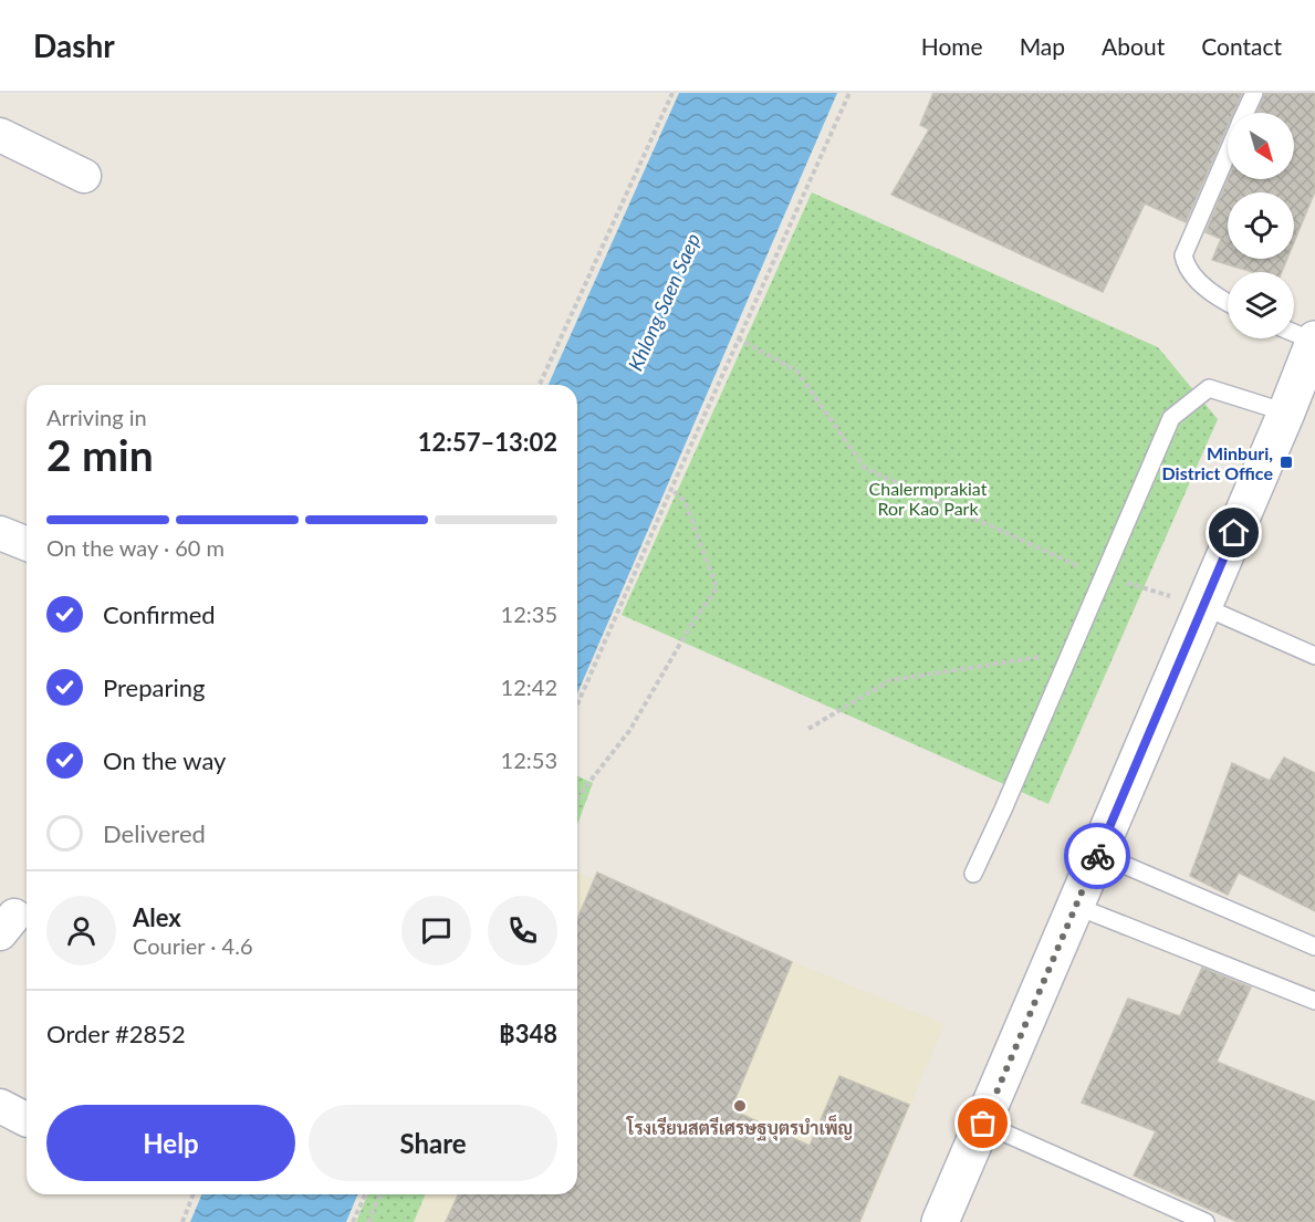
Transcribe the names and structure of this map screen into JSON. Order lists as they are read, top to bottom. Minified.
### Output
{"water":["Khlong Saen Saep"],"parks":["Chalermprakiat Ror Kao Park"],"places":{"transit":["Minburi, District Office"],"other":["โรงเรียนสตรีเศรษฐบุตรบำเพ็ญ"]},"north":"bottom right","page":{"header":"Dashr","nav":["Home","Map","About","Contact"],"heading":["2 min","Arriving in","12:57–13:02"],"panel":["Alex","Courier · 4.6","Order #2852","฿348"],"bar":"On the way · 60 m","list":[["Confirmed","12:35"],["Preparing","12:42"],["On the way","12:53"],"Delivered"],"buttons":["Help","Share"]}}
